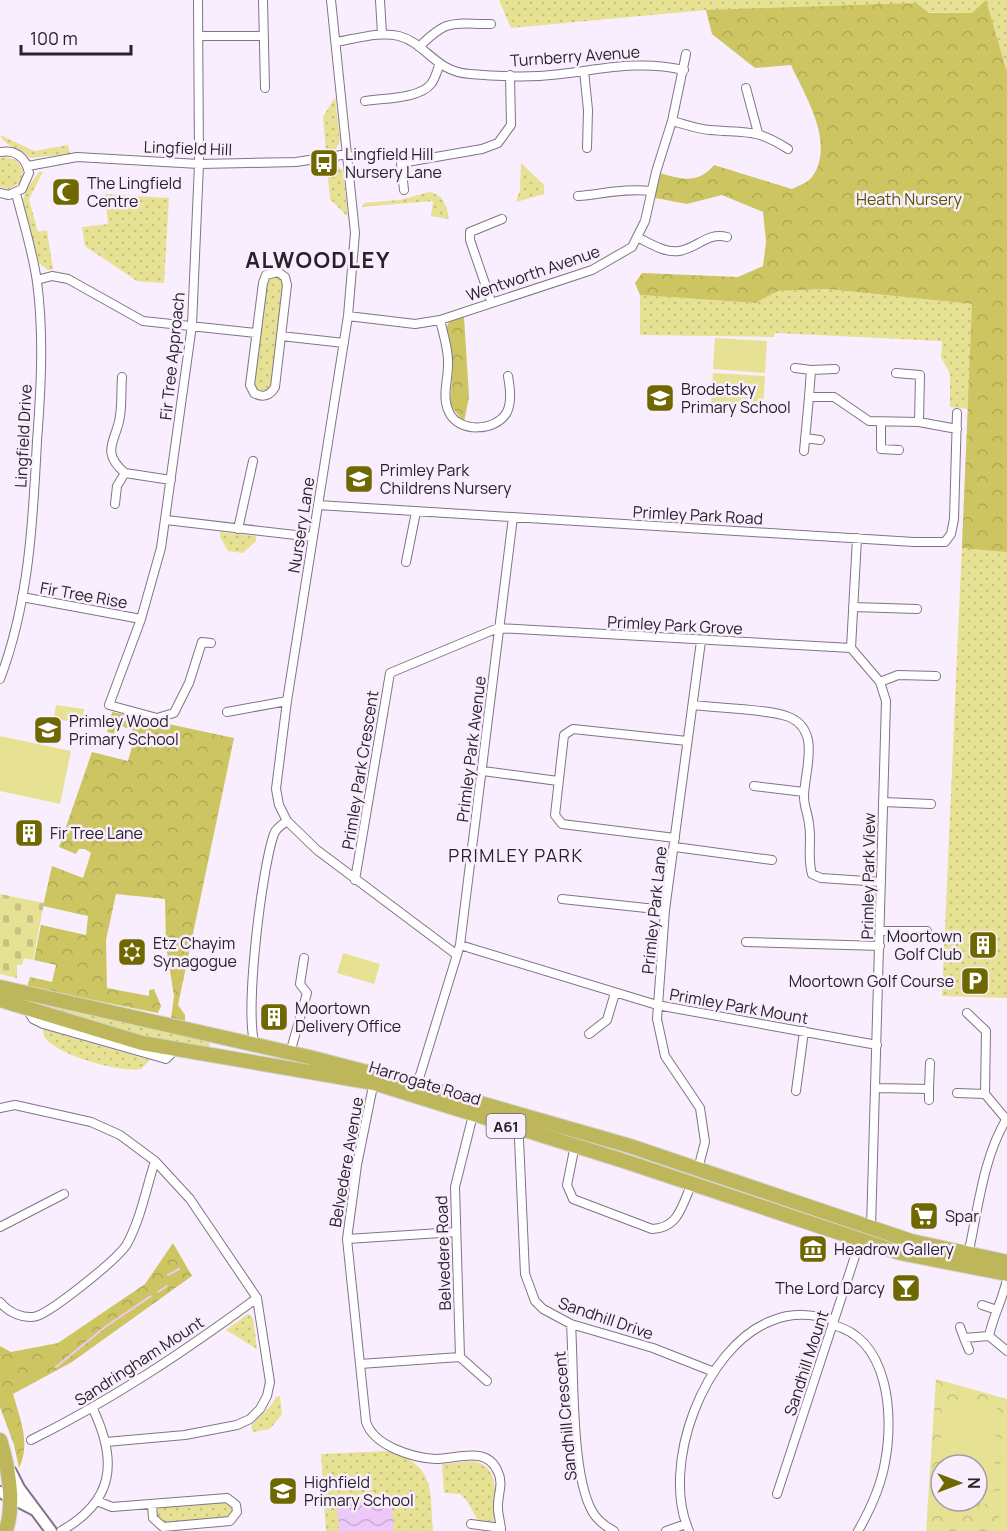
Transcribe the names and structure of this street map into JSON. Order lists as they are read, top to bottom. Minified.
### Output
{"streets":{"highway":["Harrogate Road","A61"],"street":["Turnberry Avenue","Lingfield Hill","Wentworth Avenue","Fir Tree Approach","Lingfield Drive","Primley Park Road","Nursery Lane","Fir Tree Rise","Primley Park Grove","Primley Park Avenue","Primley Park Crescent","Primley Park View","Primley Park Lane","Primley Park Mount","Belvedere Avenue","Belvedere Road","Sandhill Drive","Sandringham Mount","Sandhill Mount","Sandhill Crescent"]},"crossings":[["Turnberry Avenue","Nursery Lane"],["Lingfield Hill","Fir Tree Approach"],["Lingfield Hill","Nursery Lane"],["Wentworth Avenue","Nursery Lane"],["Fir Tree Approach","Fir Tree Rise"],["Lingfield Drive","Fir Tree Rise"],["Primley Park Road","Nursery Lane"],["Primley Park Road","Primley Park Avenue"],["Nursery Lane","Primley Park Crescent"],["Primley Park Grove","Primley Park Avenue"],["Primley Park Grove","Primley Park Crescent"],["Primley Park Grove","Primley Park View"],["Primley Park Grove","Primley Park Lane"],["Primley Park Avenue","Primley Park Crescent"],["Primley Park Avenue","Primley Park Mount"],["Primley Park Avenue","Harrogate Road"],["Primley Park View","Primley Park Mount"],["Primley Park View","Harrogate Road"],["Primley Park Lane","Primley Park Mount"],["Primley Park Lane","Harrogate Road"],["Harrogate Road","Belvedere Avenue"],["Harrogate Road","Belvedere Road"],["Harrogate Road","Sandhill Drive"],["Harrogate Road","Sandhill Mount"],["Sandhill Drive","Sandhill Crescent"]],"districts":["ALWOODLEY","PRIMLEY PARK"],"parks":["Heath Nursery"],"places":{"bus stop":["Lingfield Hill Nursery Lane"],"mosque":["The Lingfield Centre"],"school or university":["Brodetsky Primary School","Primley Park Childrens Nursery","Primley Wood Primary School","Highfield Primary School"],"building":["Fir Tree Lane","Moortown Golf Club","Moortown Delivery Office"],"synagogue":["Etz Chayim Synagogue"],"parking":["Moortown Golf Course"],"supermarket":["Spar"],"museum":["Headrow Gallery"],"bar":["The Lord Darcy"]},"scale_bar":"100 m","north":"right"}
